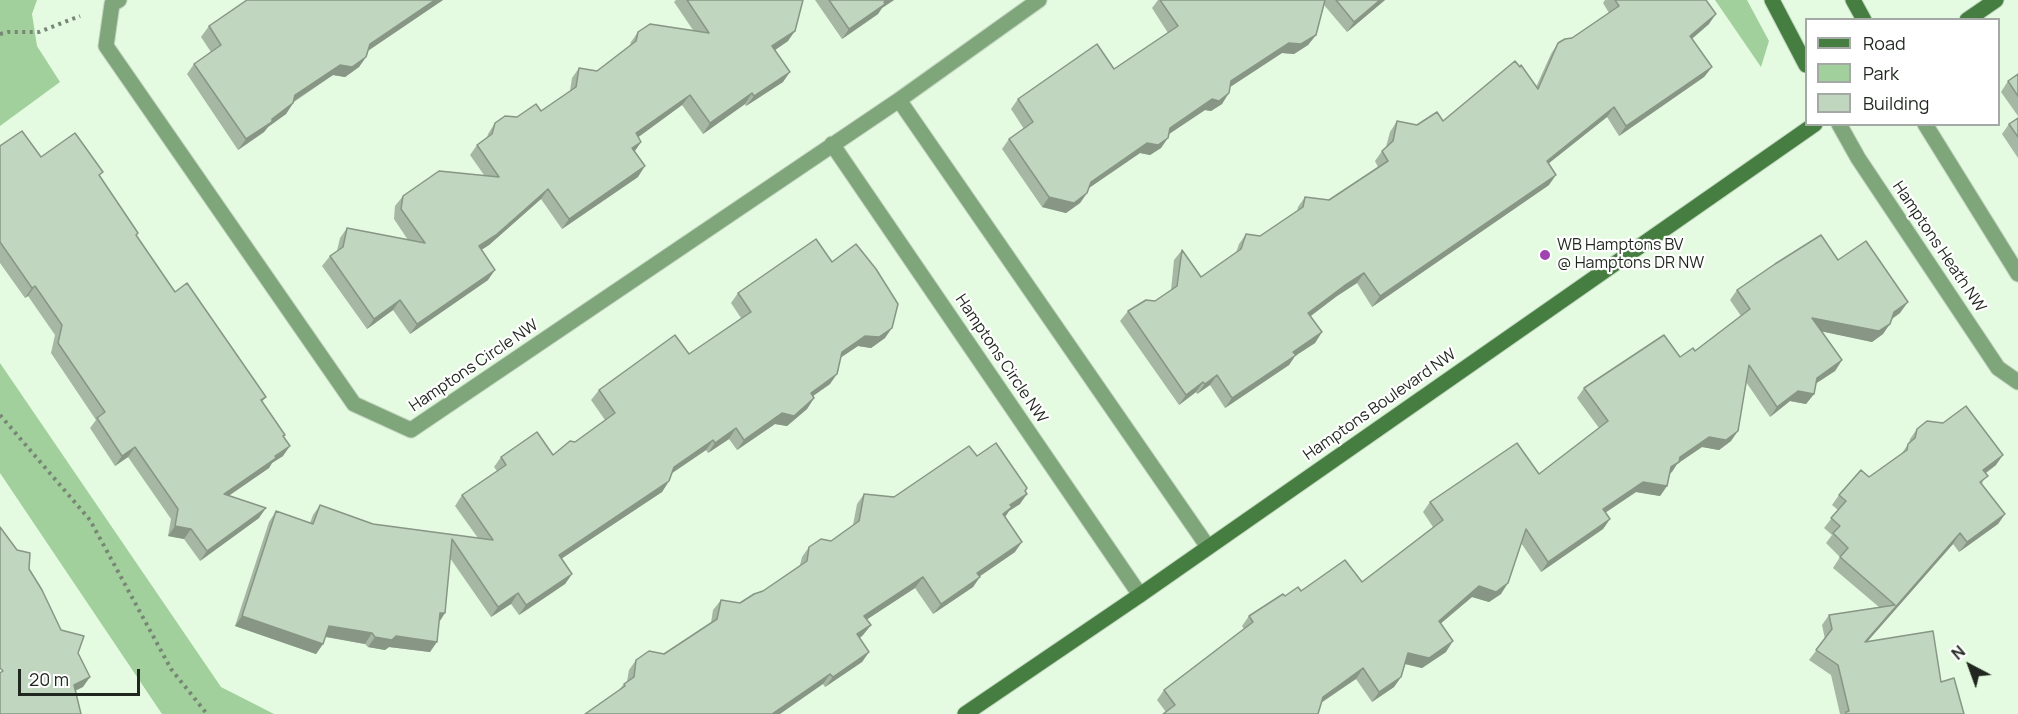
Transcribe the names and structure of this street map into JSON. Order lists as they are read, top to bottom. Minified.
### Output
{"streets":{"street":["Hamptons Heath NW","Hamptons Circle NW","Hamptons Boulevard NW"]},"crossings":[["Hamptons Circle NW","Hamptons Boulevard NW"]],"places":["WB Hamptons BV @ Hamptons DR NW"],"legend":["Road","Park","Building"],"scale_bar":"20 m","north":"top left"}
